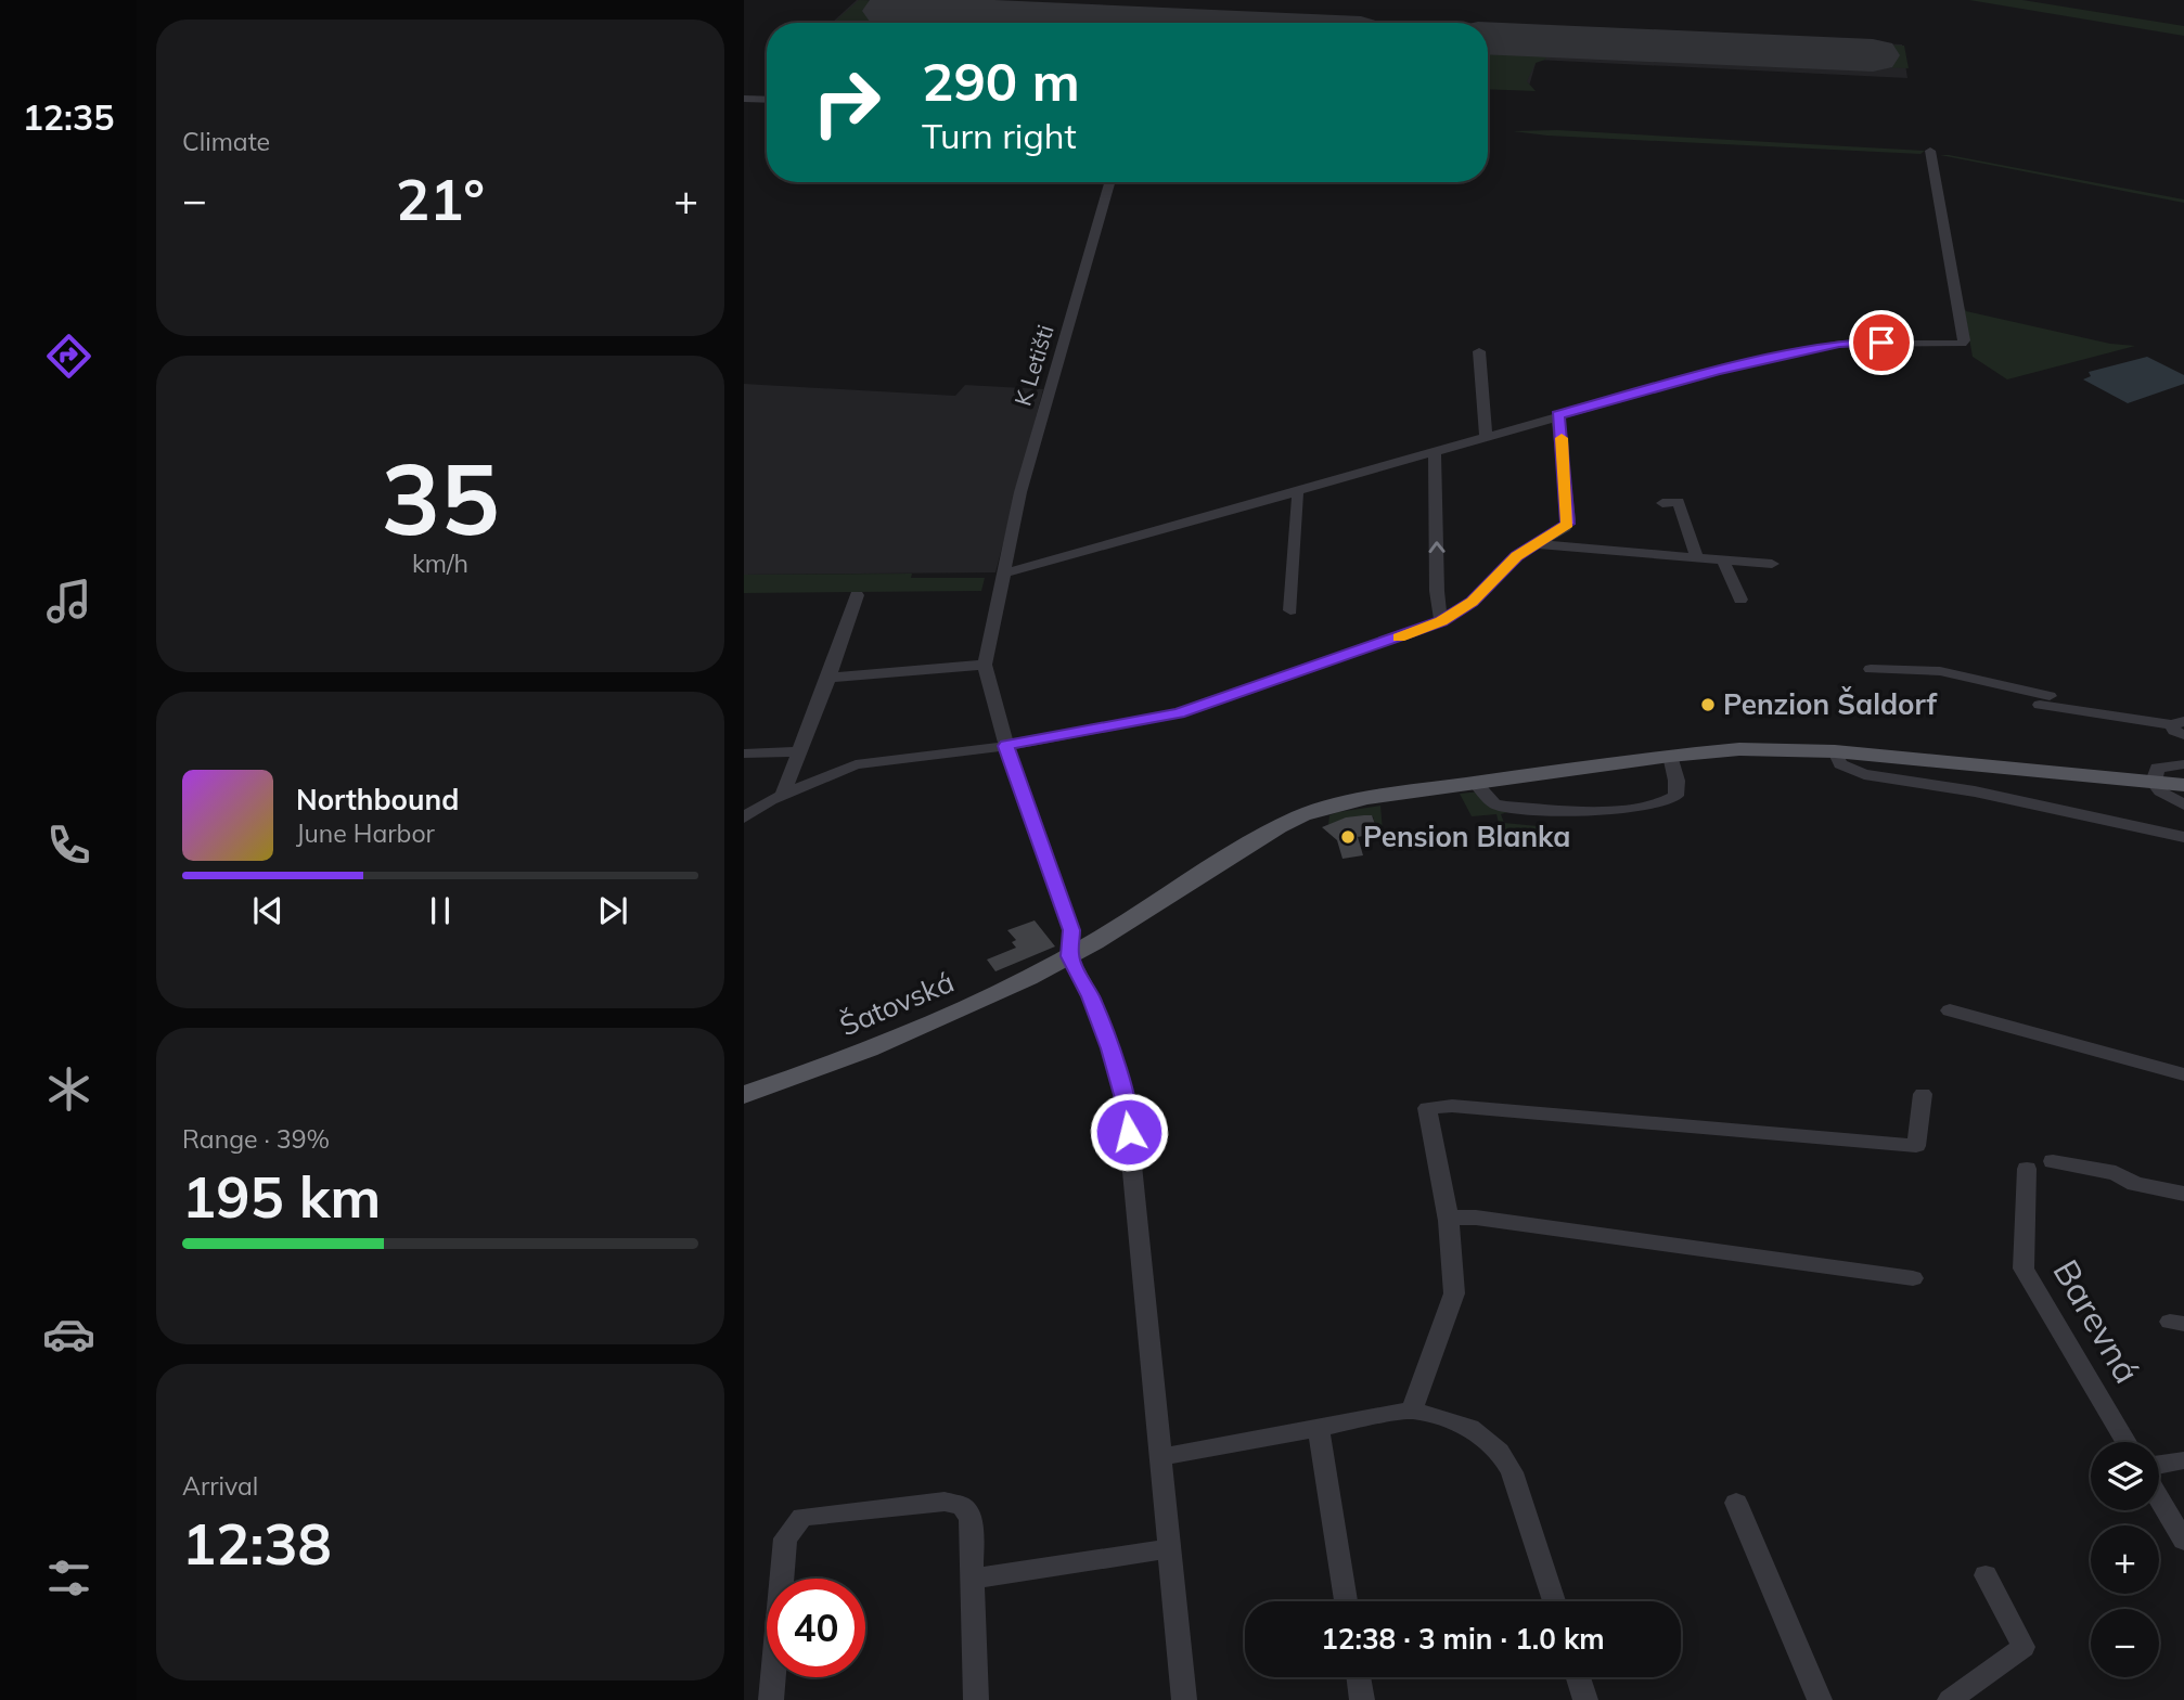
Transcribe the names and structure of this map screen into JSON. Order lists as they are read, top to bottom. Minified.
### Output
{"streets":{"main road":["Šatovská"],"street":["K Letišti","Barevná"]},"places":["Penzion Šaldorf","Pension Blanka"],"page":{"tabs":"12:35","tile":["Climate",["35","km/h"],["Range · 39%","195 km"],["Arrival","12:38"]],"turn":["290 m","Turn right"],"heat":["−","21°","+"],"song":["Northbound","June Harbor"],"map_buttons":["+","−"],"limit":"40","trip":"12:38 · 3 min · 1.0 km"}}
